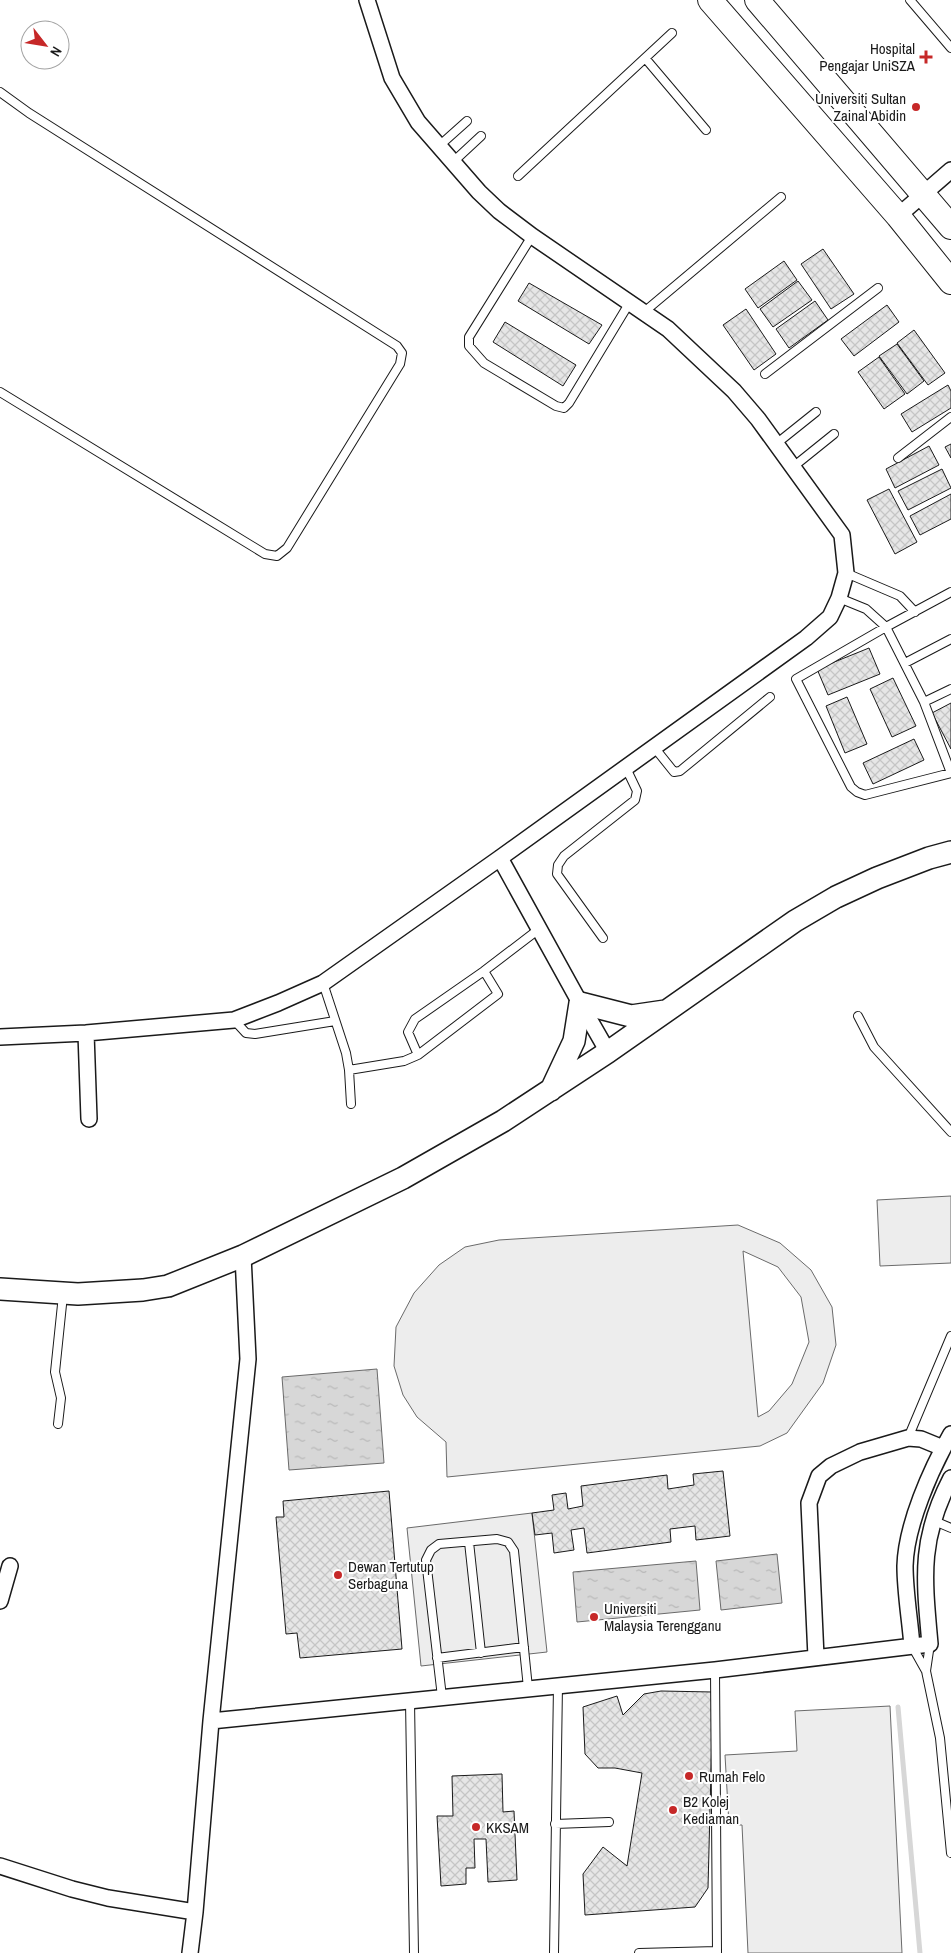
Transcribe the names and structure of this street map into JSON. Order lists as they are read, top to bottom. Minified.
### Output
{"places":{"health":["Hospital Pengajar UniSZA"],"other":["Universiti Sultan Zainal Abidin","Dewan Tertutup Serbaguna","Universiti Malaysia Terengganu","Rumah Felo","B2 Kolej Kediaman","KKSAM"]},"north":"bottom right"}
